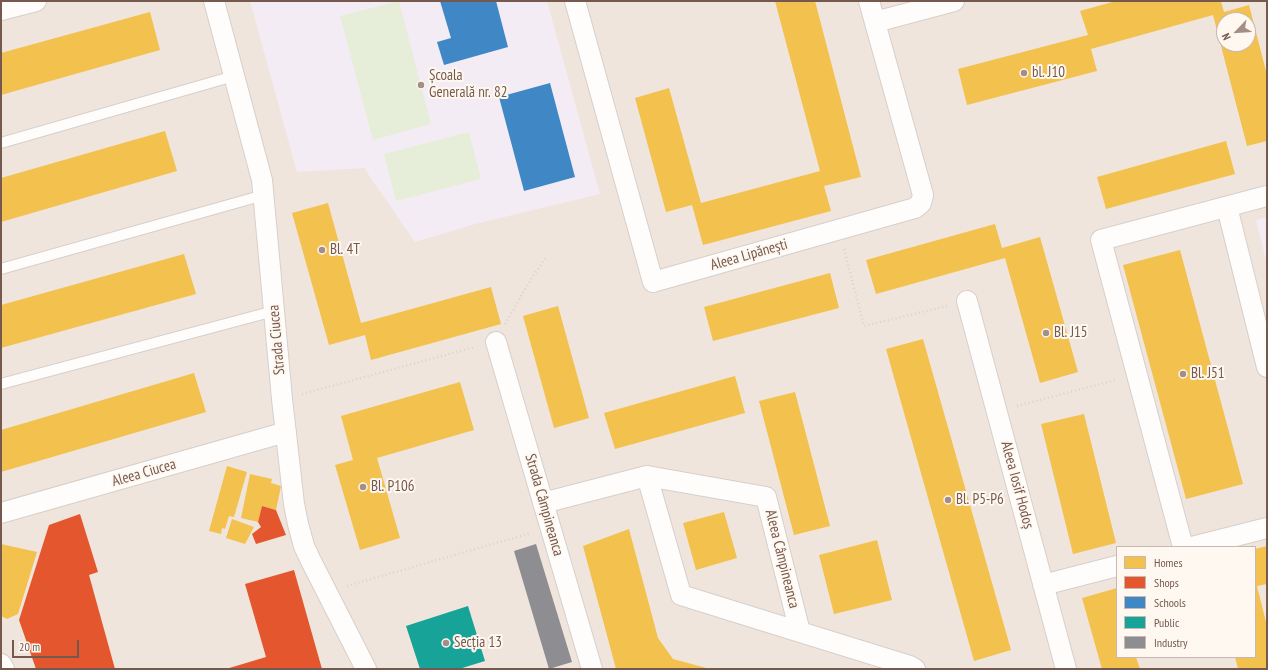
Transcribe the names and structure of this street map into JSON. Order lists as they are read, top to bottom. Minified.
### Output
{"streets":{"street":["Aleea Lipănești","Strada Ciucea","Aleea Ciucea","Aleea Iosif Hodoș","Strada Câmpineanca","Aleea Câmpineanca"]},"crossings":[["Strada Ciucea","Aleea Ciucea"],["Strada Câmpineanca","Aleea Câmpineanca"]],"places":["bl. J10","Școala Generală nr. 82","Bl. 4T","Bl. J15","Bl. J51","Bl. P106","Bl. P5-P6","Secția 13"],"legend":["Homes","Shops","Schools","Public","Industry"],"scale_bar":"20 m","north":"bottom left"}
